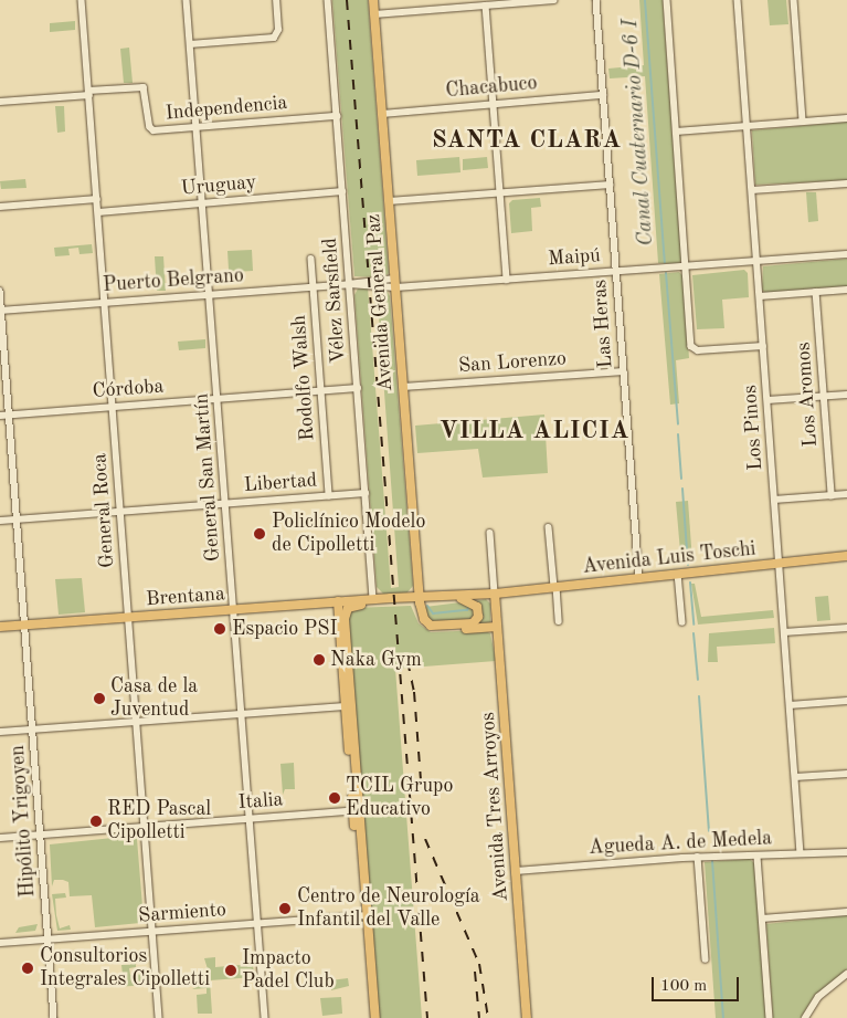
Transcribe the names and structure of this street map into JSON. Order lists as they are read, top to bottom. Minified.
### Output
{"streets":{"main road":["Avenida General Paz","Avenida Luis Toschi","Brentana","Avenida Tres Arroyos"],"street":["Chacabuco","Independencia","Uruguay","Maipú","Puerto Belgrano","Vélez Sarsfield","Las Heras","San Lorenzo","Rodolfo Walsh","Córdoba","Los Aromos","Los Pinos","General San Martín","Libertad","General Roca","Italia","Hipólito Yrigoyen","Agueda A. de Medela","Sarmiento"]},"crossings":[["Chacabuco","Avenida General Paz"],["Chacabuco","Las Heras"],["Independencia","Vélez Sarsfield"],["Independencia","General San Martín"],["Independencia","General Roca"],["Uruguay","Vélez Sarsfield"],["Uruguay","General San Martín"],["Uruguay","General Roca"],["Maipú","Puerto Belgrano"],["Maipú","Vélez Sarsfield"],["Maipú","Avenida General Paz"],["Maipú","Las Heras"],["Maipú","Los Pinos"],["Puerto Belgrano","Vélez Sarsfield"],["Puerto Belgrano","Rodolfo Walsh"],["Puerto Belgrano","General San Martín"],["Puerto Belgrano","General Roca"],["Puerto Belgrano","Hipólito Yrigoyen"],["Vélez Sarsfield","Córdoba"],["Vélez Sarsfield","Libertad"],["Vélez Sarsfield","Avenida Luis Toschi"],["Vélez Sarsfield","Brentana"],["Avenida General Paz","San Lorenzo"],["Avenida General Paz","Avenida Luis Toschi"],["Las Heras","San Lorenzo"],["Las Heras","Avenida Luis Toschi"],["Rodolfo Walsh","Córdoba"],["Rodolfo Walsh","Libertad"],["Córdoba","General San Martín"],["Córdoba","General Roca"],["Córdoba","Hipólito Yrigoyen"],["Los Pinos","Avenida Luis Toschi"],["Los Pinos","Agueda A. de Medela"],["General San Martín","Libertad"],["General San Martín","Brentana"],["General San Martín","Italia"],["General San Martín","Sarmiento"],["Libertad","General Roca"],["Libertad","Hipólito Yrigoyen"],["General Roca","Brentana"],["General Roca","Italia"],["General Roca","Sarmiento"],["Avenida Luis Toschi","Brentana"],["Avenida Luis Toschi","Avenida Tres Arroyos"],["Brentana","Hipólito Yrigoyen"],["Italia","Hipólito Yrigoyen"],["Avenida Tres Arroyos","Agueda A. de Medela"],["Hipólito Yrigoyen","Sarmiento"]],"districts":["SANTA CLARA","VILLA ALICIA"],"water":["Canal Cuaternario D-6 I"],"places":["Policlínico Modelo de Cipolletti","Espacio PSI","Naka Gym","Casa de la Juventud","TCIL Grupo Educativo","RED Pascal Cipolletti","Centro de Neurología Infantil del Valle","Consultorios Integrales Cipolletti","Impacto Padel Club"],"scale_bar":"100 m"}
